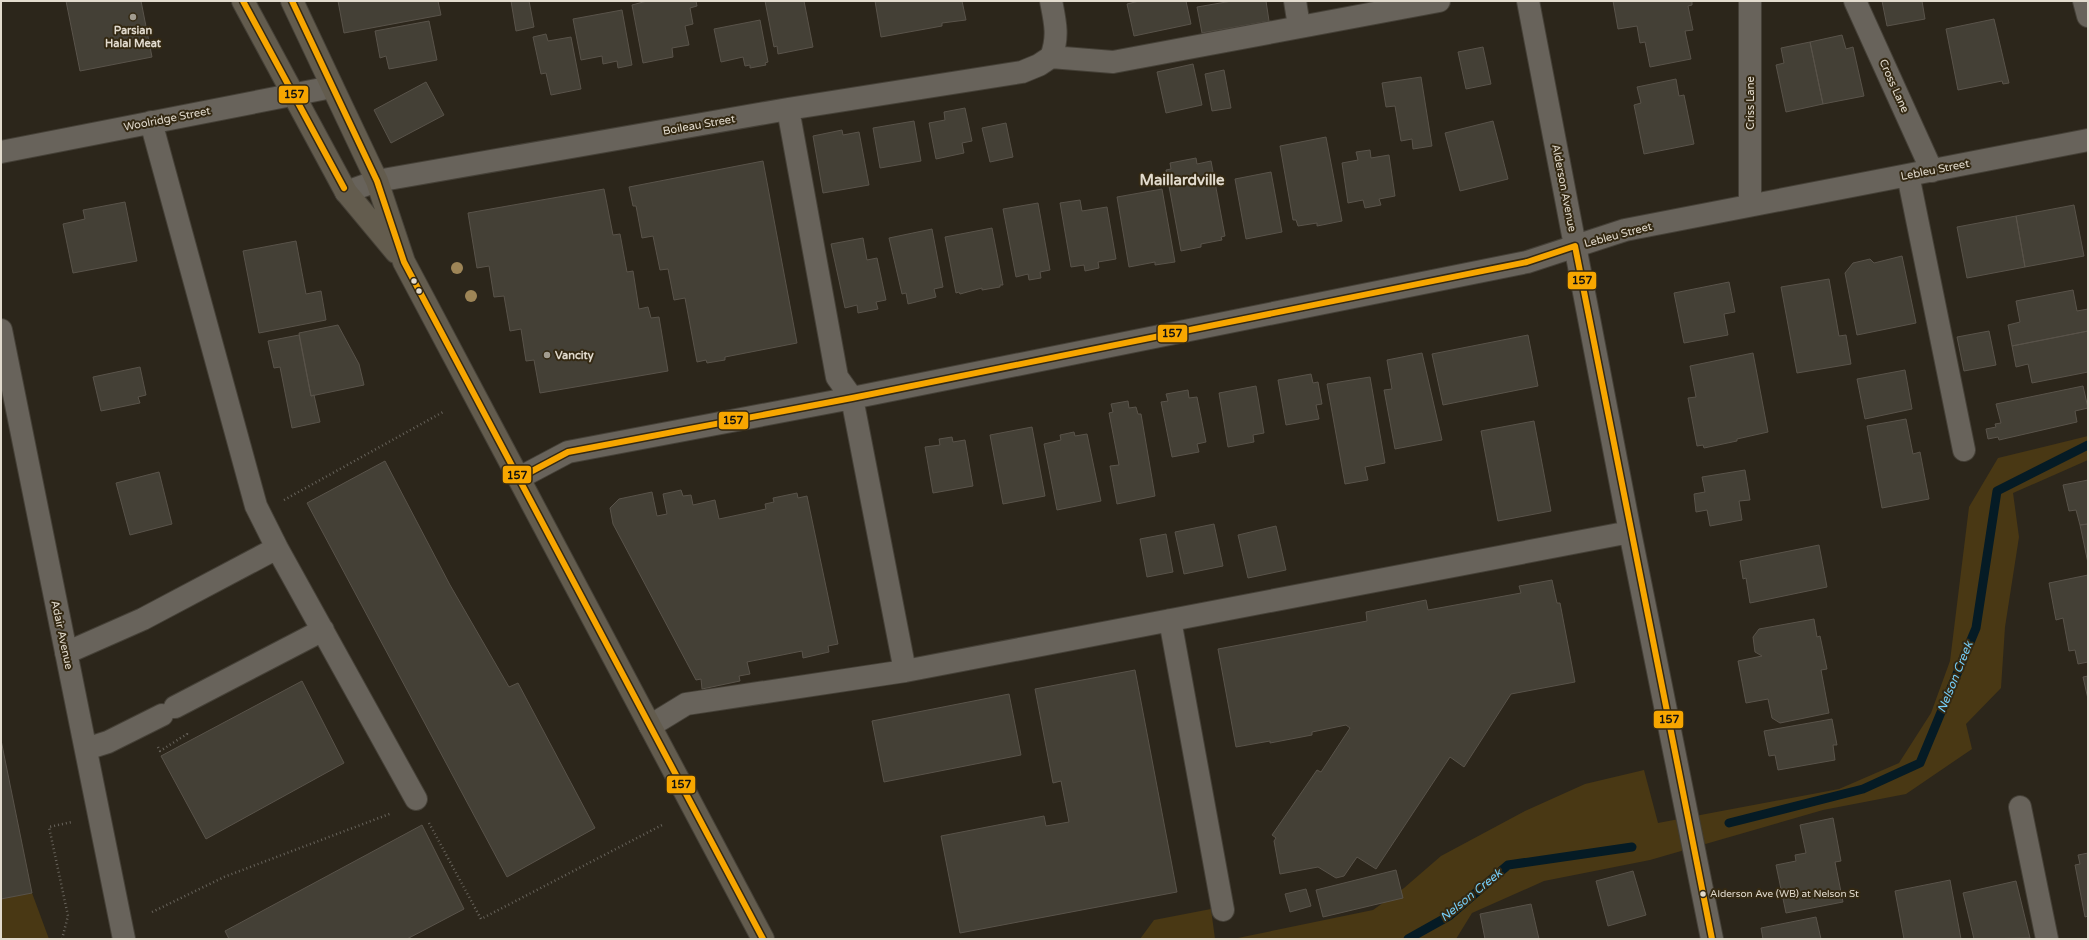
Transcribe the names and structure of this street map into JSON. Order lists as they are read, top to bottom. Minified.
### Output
{"streets":{"street":["Cross Lane","Criss Lane","Woolridge Street","Boileau Street","Lebleu Street","Alderson Avenue","Adair Avenue"]},"crossings":[["Cross Lane","Lebleu Street"],["Criss Lane","Lebleu Street"],["Lebleu Street","Alderson Avenue"]],"districts":["Maillardville"],"water":["Nelson Creek"],"places":["Parsian Halal Meat","Vancity","Alderson Ave (WB) at Nelson St"],"lines":["transit line 157"]}
